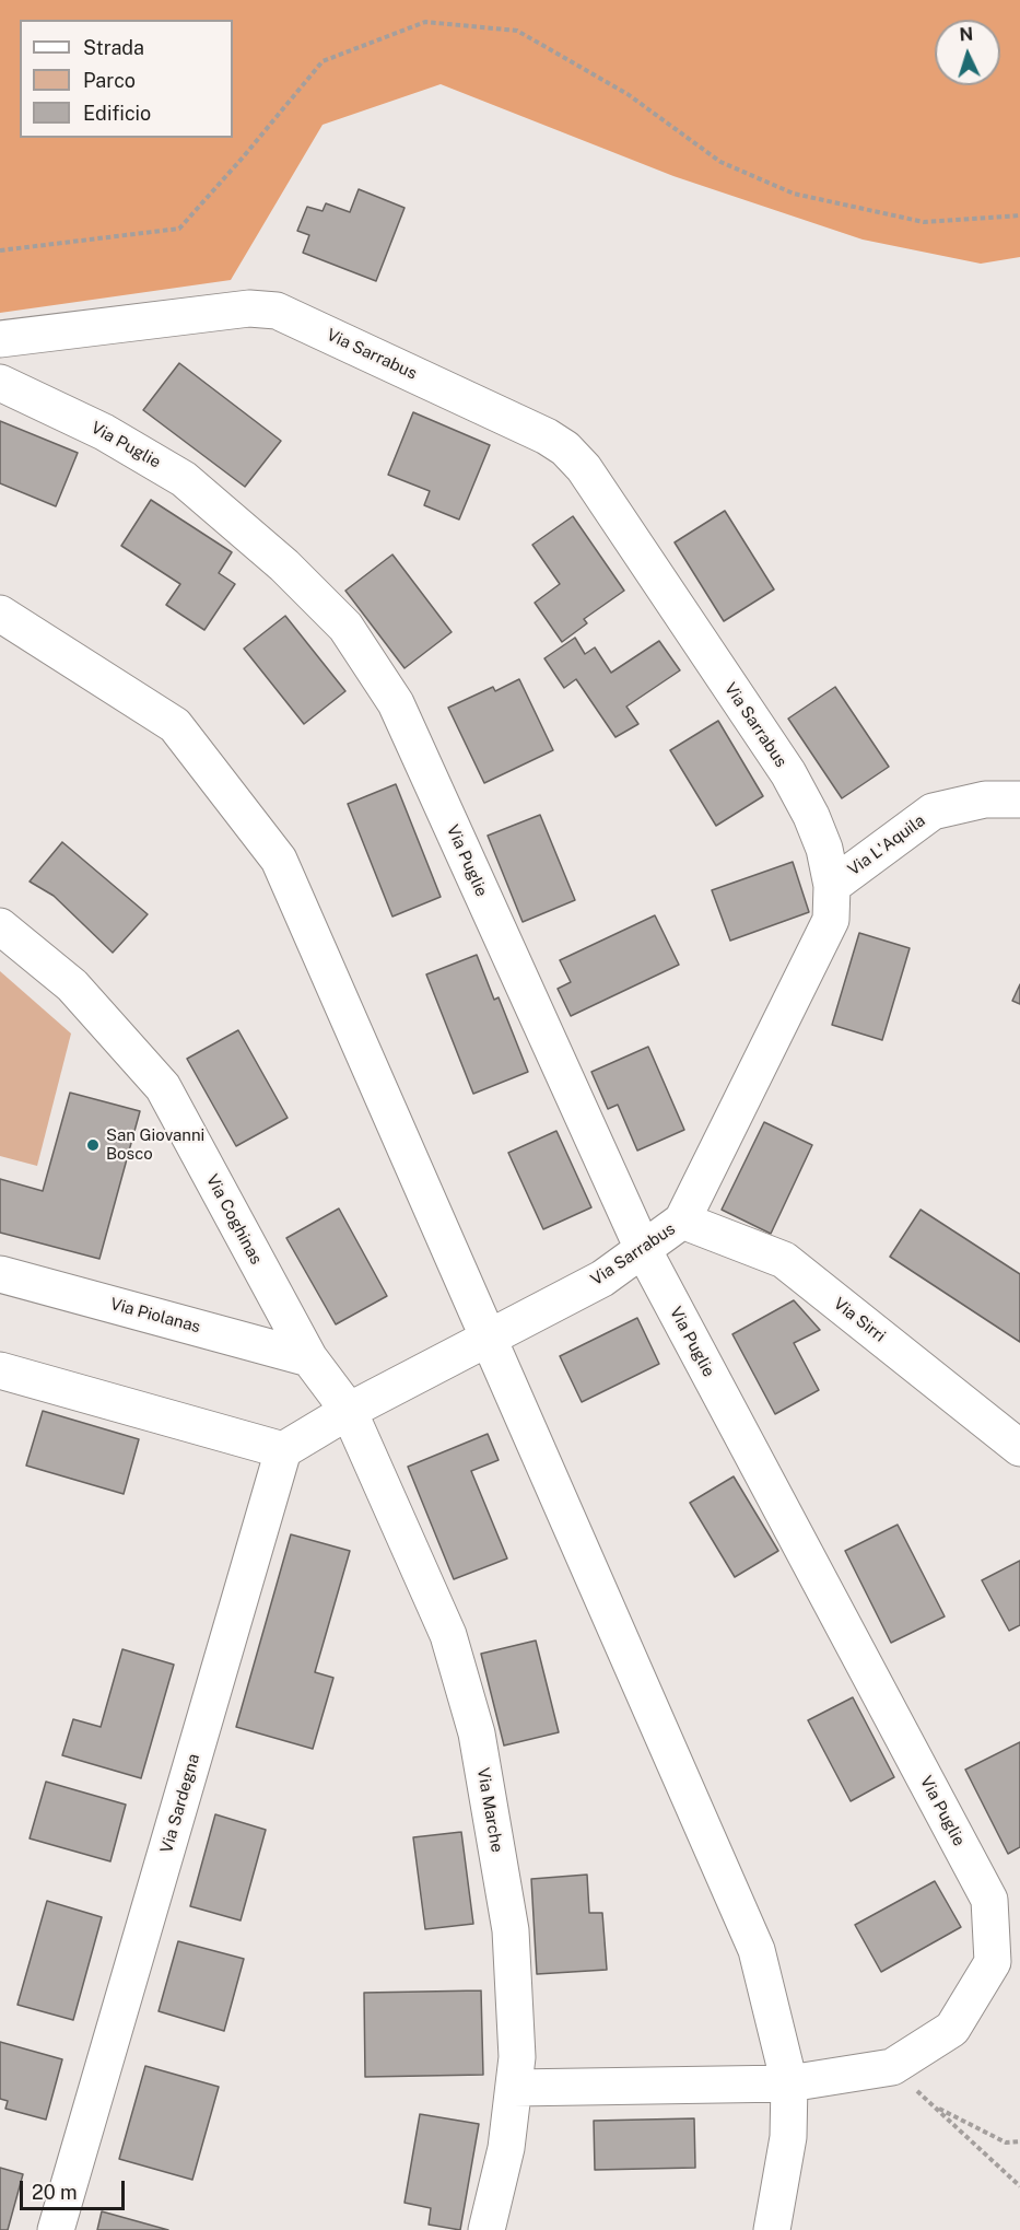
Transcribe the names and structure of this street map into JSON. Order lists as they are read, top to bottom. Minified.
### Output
{"streets":{"street":["Via Sarrabus","Via Puglie","Via L'Aquila","Via Coghinas","Via Piolanas","Via Sirri","Via Sardegna","Via Marche"]},"crossings":[["Via Sarrabus","Via Puglie"],["Via Sarrabus","Via L'Aquila"],["Via Sarrabus","Via Coghinas"],["Via Sarrabus","Via Sirri"],["Via Sarrabus","Via Marche"],["Via Puglie","Via Marche"],["Via Coghinas","Via Piolanas"],["Via Coghinas","Via Marche"]],"places":["San Giovanni Bosco"],"legend":["Strada","Parco","Edificio"],"scale_bar":"20 m","north":"top"}
